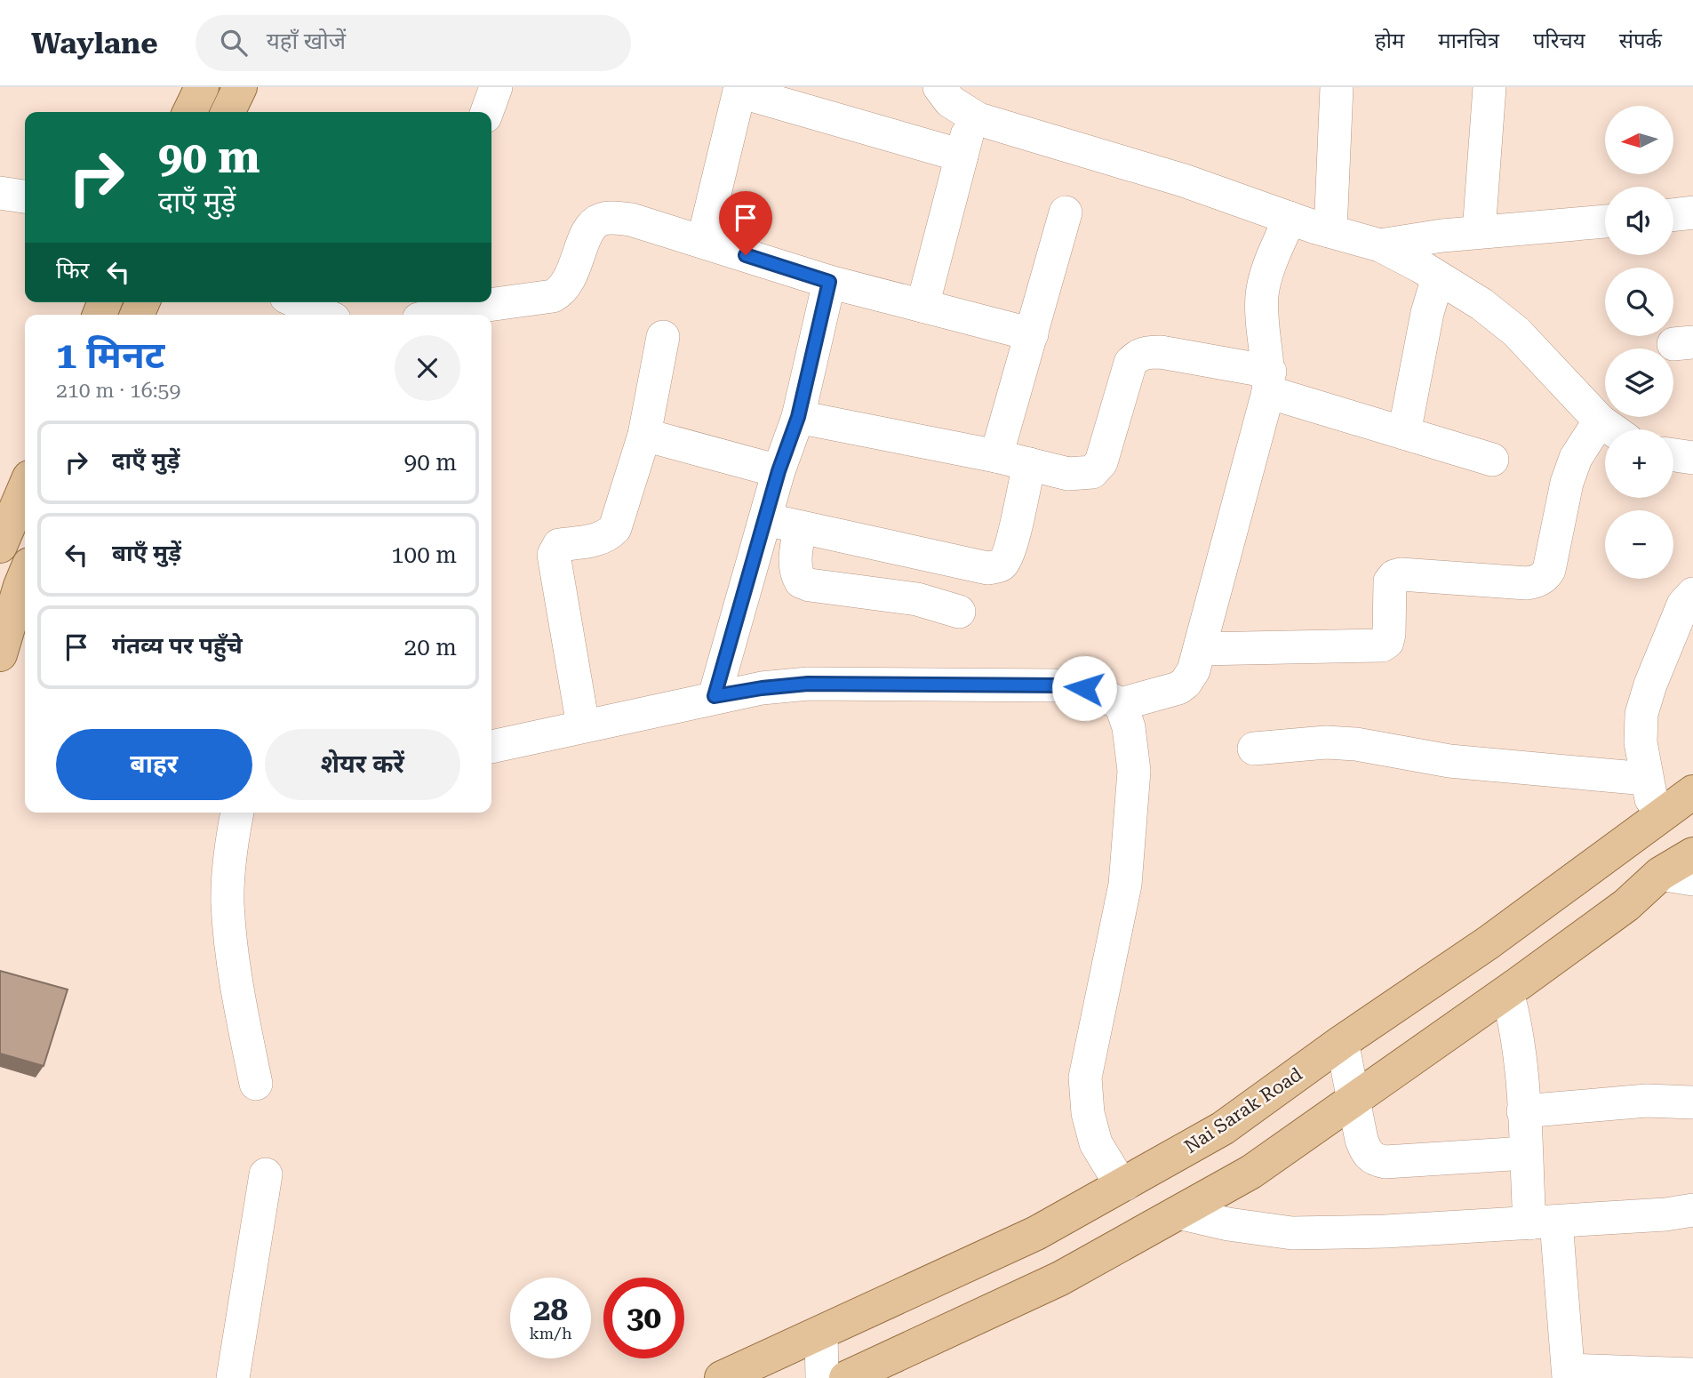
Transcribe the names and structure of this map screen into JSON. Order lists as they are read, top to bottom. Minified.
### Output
{"streets":{"main road":["Nai Sarak Road"]},"north":"left","page":{"header":"Waylane","search":"यहाँ खोजें","nav":["होम","मानचित्र","परिचय","संपर्क"],"map_buttons":["+","−"],"turn":["90 m","दाएँ मुड़ें"],"then":"फिर","heading":["1 मिनट","210 m · 16:59"],"list":[{"name":"दाएँ मुड़ें","value":"90 m"},{"name":"बाएँ मुड़ें","value":"100 m"},{"name":"गंतव्य पर पहुँचे","value":"20 m"}],"buttons":["बाहर","शेयर करें"],"speed":"28 km/h","limit":"30"}}
